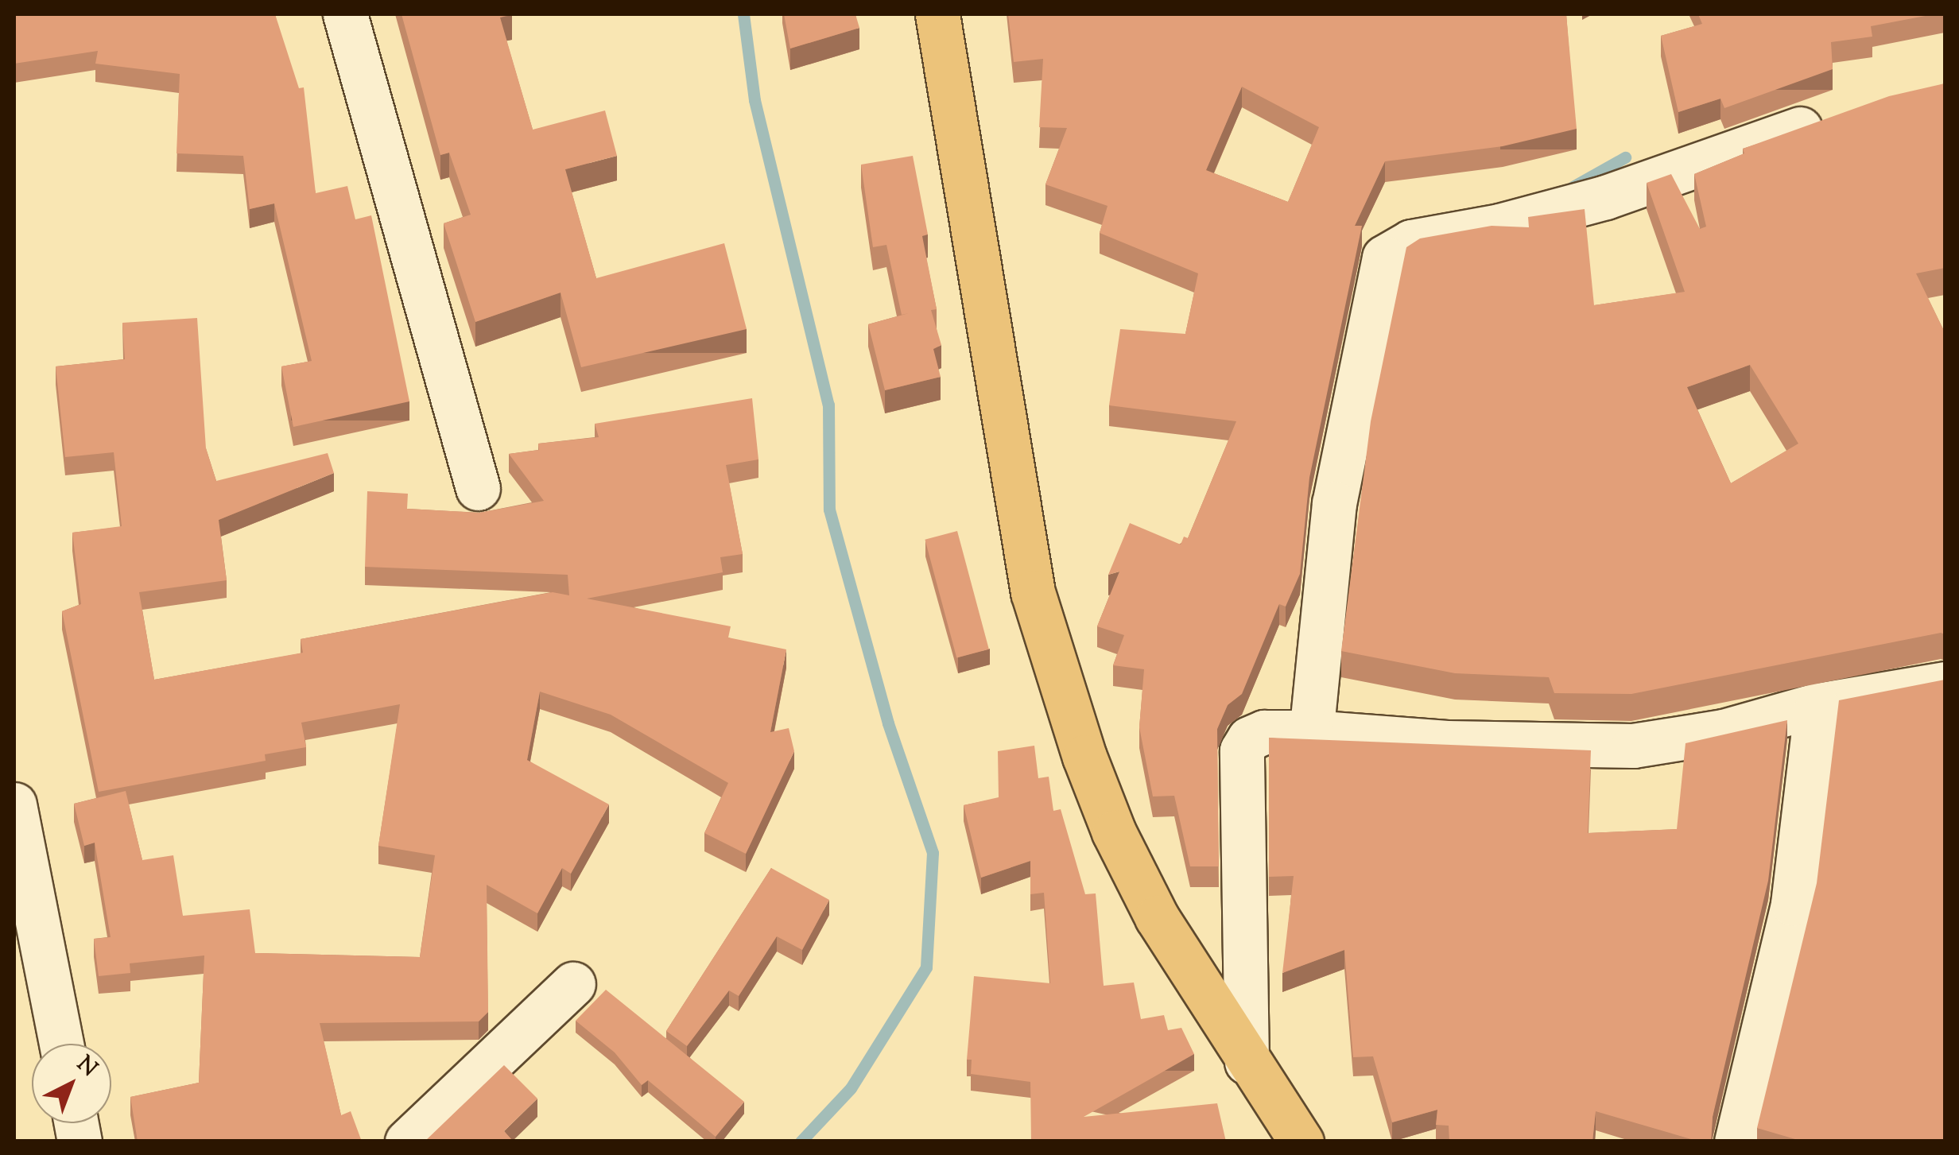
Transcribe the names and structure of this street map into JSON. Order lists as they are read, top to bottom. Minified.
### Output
{"north":"top right"}
